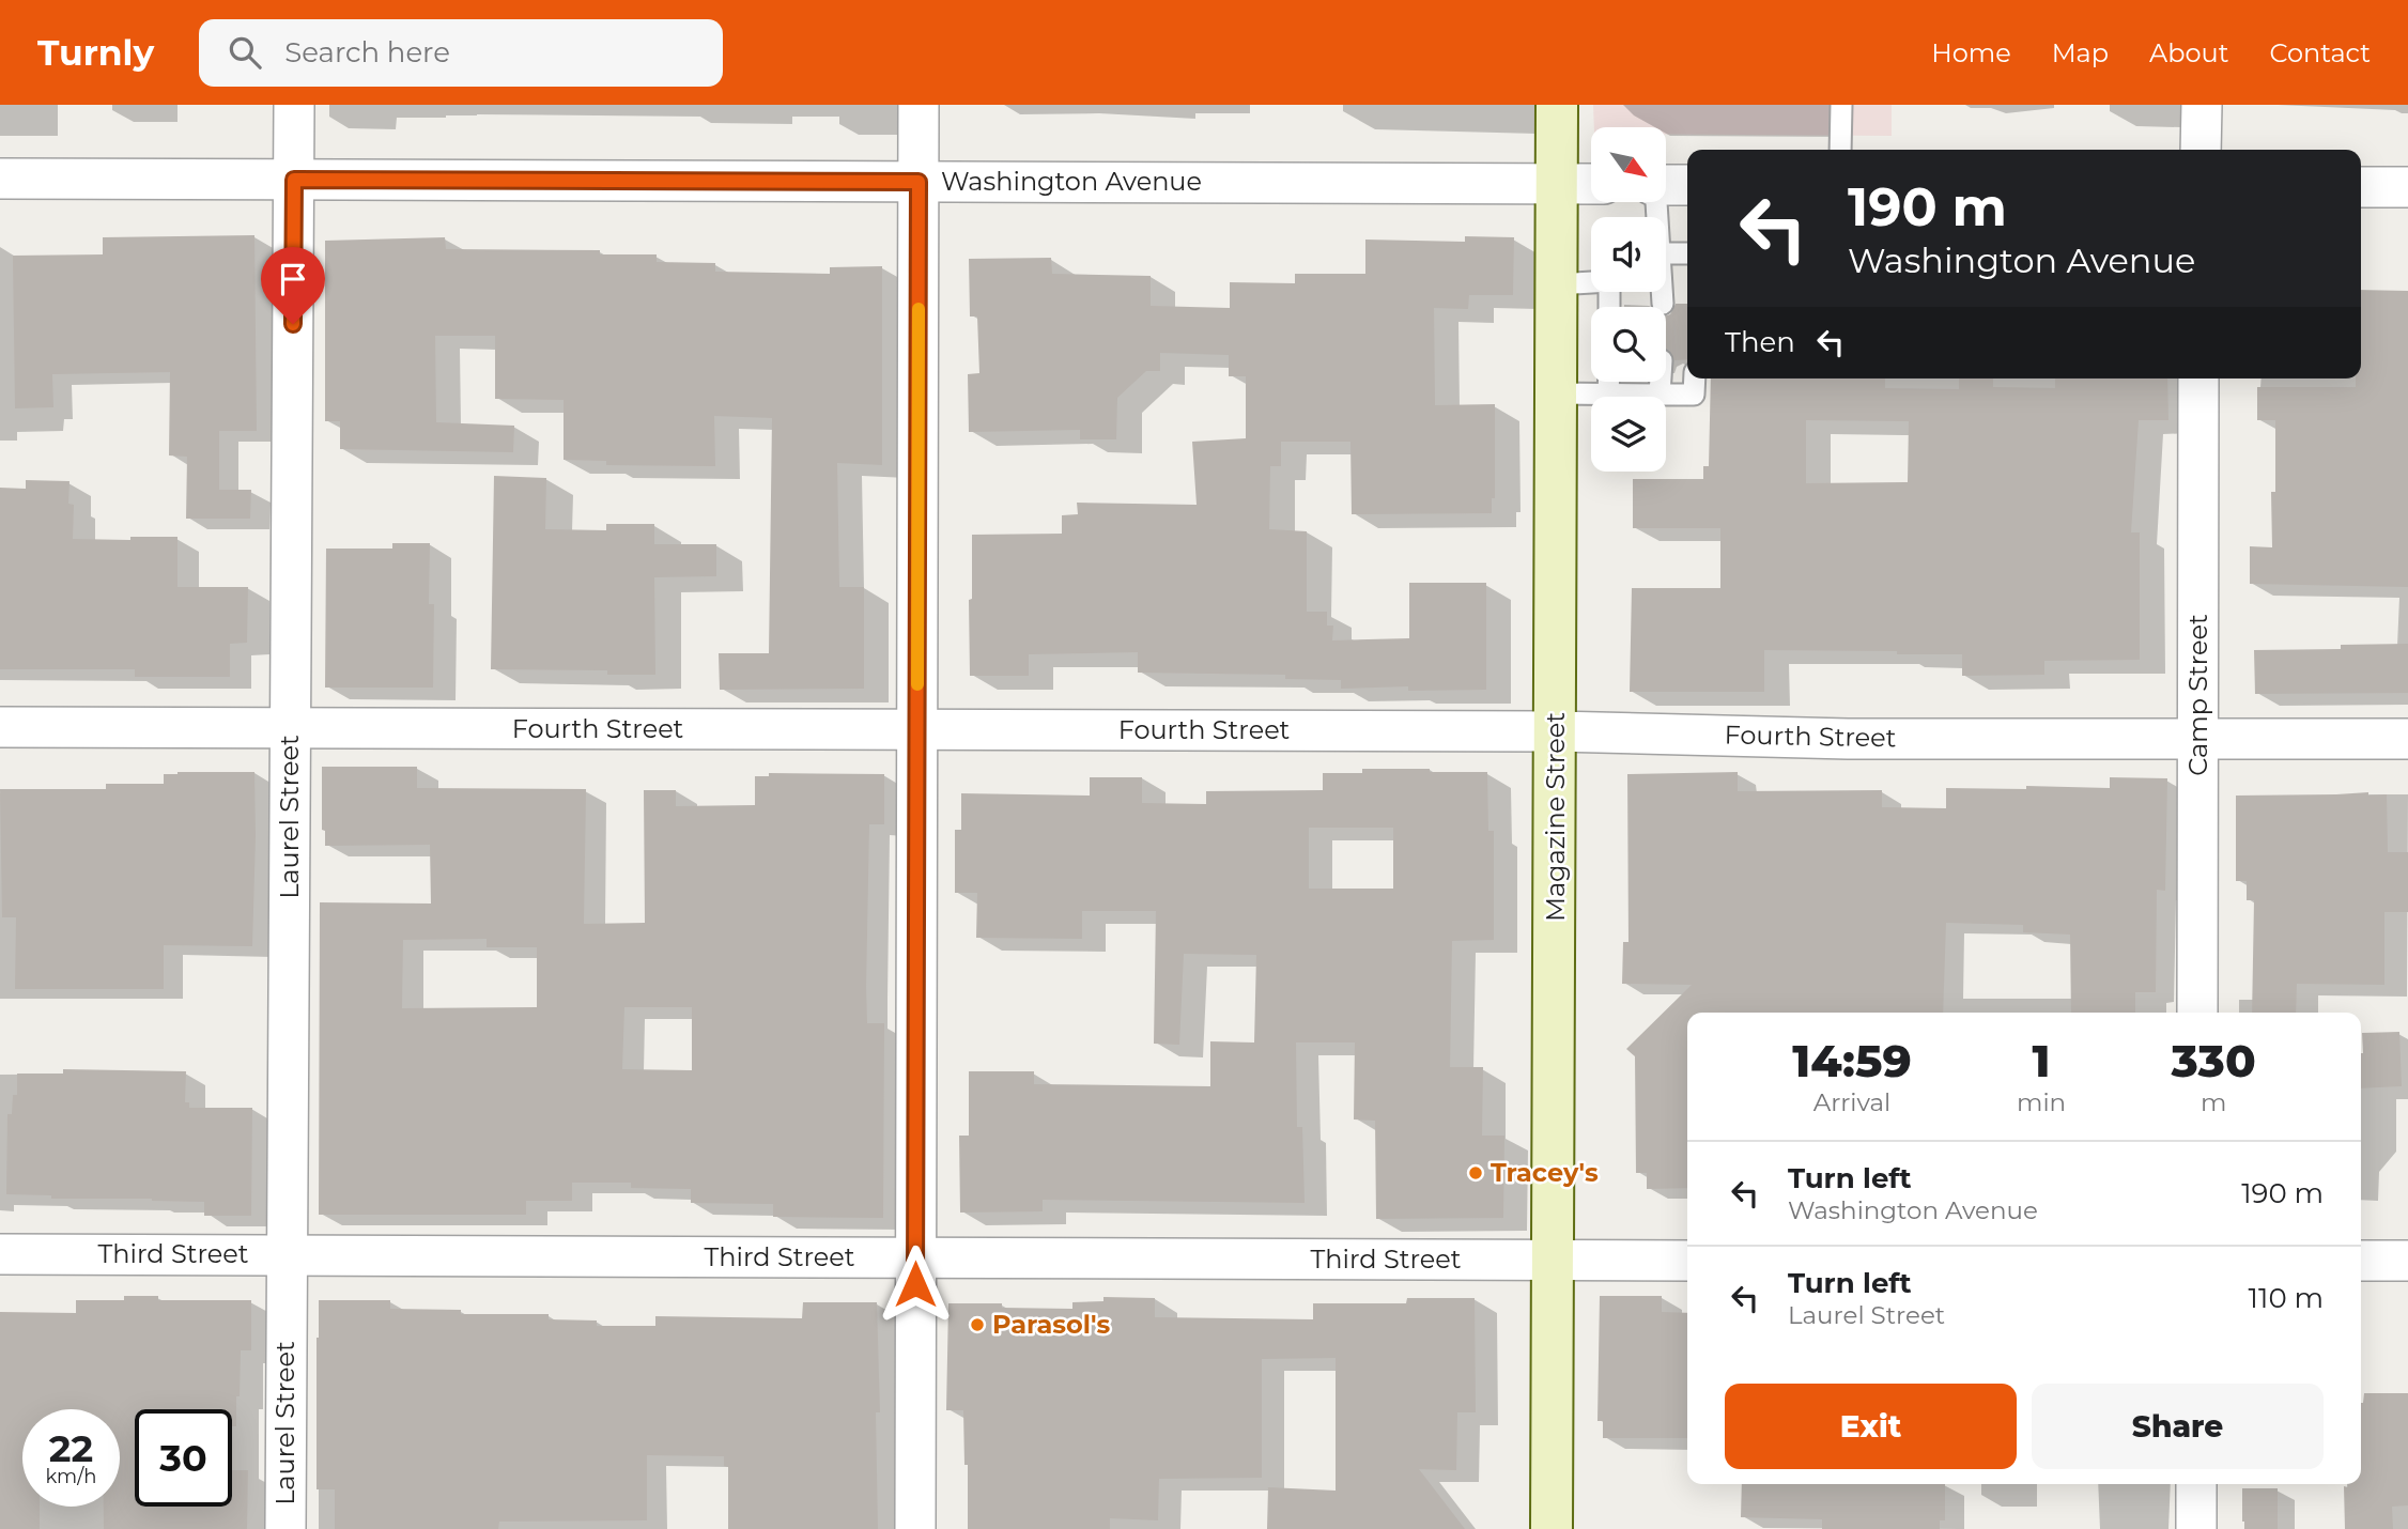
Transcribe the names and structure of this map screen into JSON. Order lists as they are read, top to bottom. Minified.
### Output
{"streets":{"street":["Washington Avenue","Camp Street","Fourth Street","Laurel Street","Magazine Street","Third Street"]},"crossings":[["Washington Avenue","Laurel Street"],["Washington Avenue","Magazine Street"],["Camp Street","Fourth Street"],["Fourth Street","Laurel Street"],["Fourth Street","Magazine Street"],["Laurel Street","Third Street"],["Magazine Street","Third Street"]],"places":["Tracey's","Parasol's"],"north":"bottom right","page":{"header":"Turnly","search":"Search here","nav":["Home","Map","About","Contact"],"turn":["190 m","Washington Avenue"],"then":"Then","eta":["14:59","Arrival","1","min","330","m"],"list":[{"name":"Turn left","note":"Washington Avenue","value":"190 m"},{"name":"Turn left","note":"Laurel Street","value":"110 m"}],"buttons":["Exit","Share"],"speed":"22 km/h","limit":"30"}}
